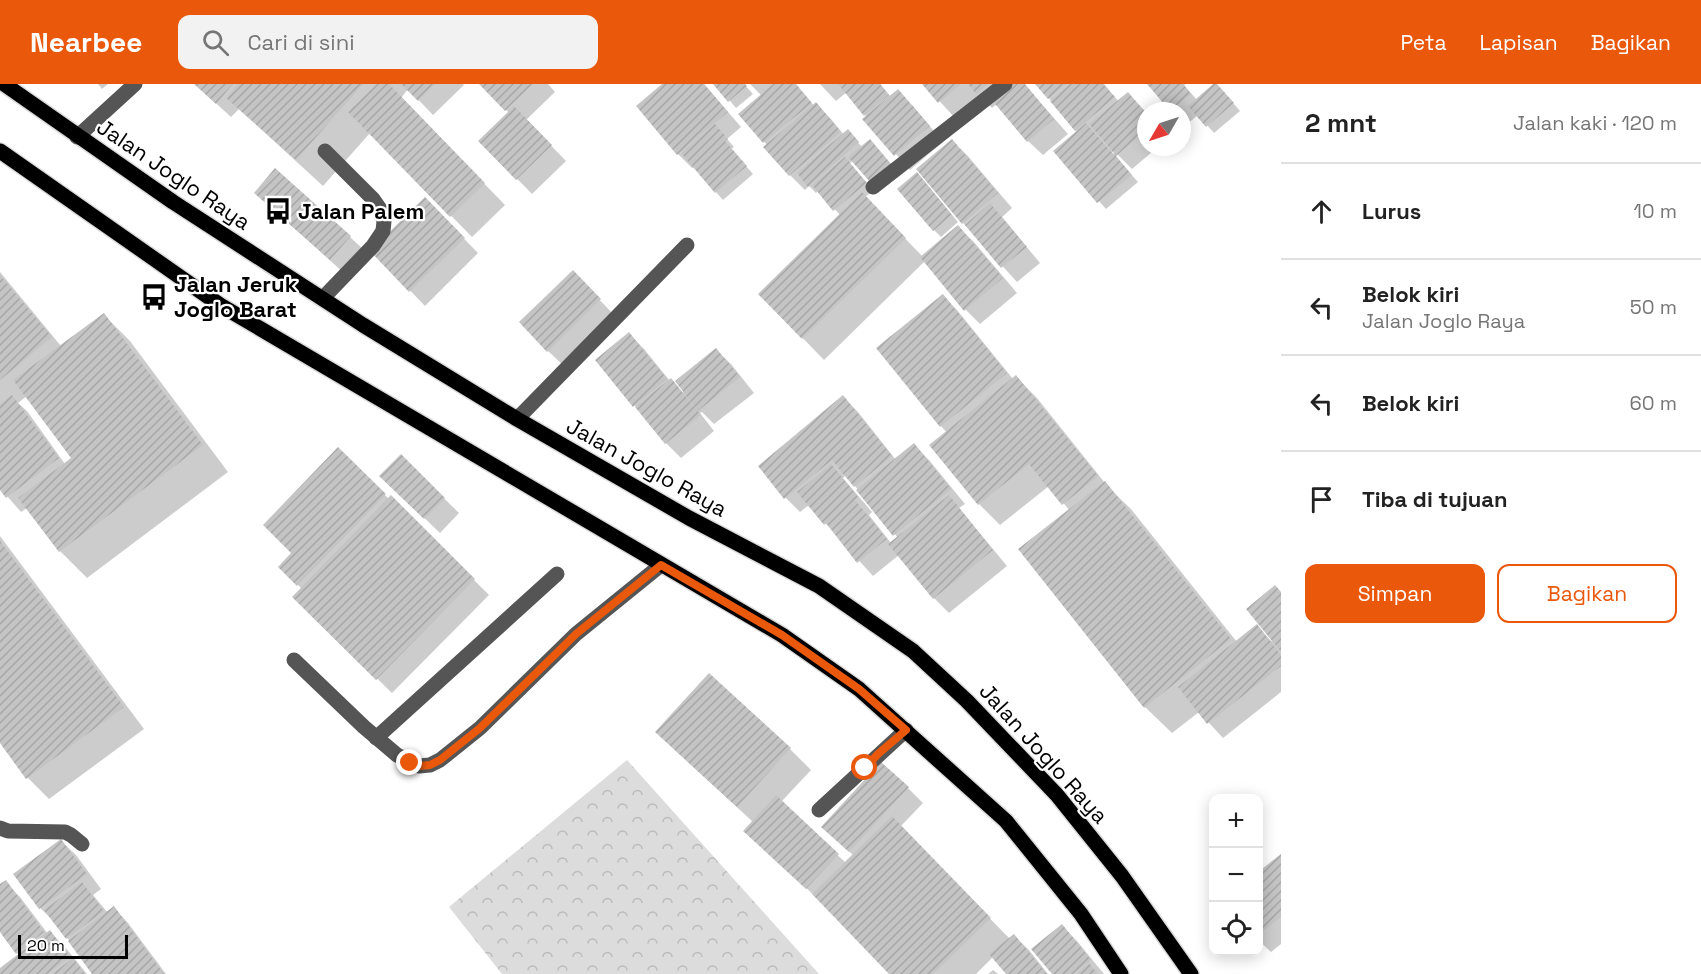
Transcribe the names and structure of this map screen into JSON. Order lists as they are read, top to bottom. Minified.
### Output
{"streets":{"main road":["Jalan Joglo Raya"]},"places":{"bus stop":["Jalan Palem","Jalan Jeruk Joglo Barat"]},"scale_bar":"20 m","north":"bottom left","page":{"header":"Nearbee","search":"Cari di sini","nav":["Peta","Lapisan","Bagikan"],"heading":["2 mnt","Jalan kaki · 120 m"],"list":[["Lurus","10 m"],["Belok kiri","Jalan Joglo Raya","50 m"],["Belok kiri","60 m"],"Tiba di tujuan"],"buttons":["Simpan","Bagikan"],"map_buttons":["+","−"],"scale":"20 m"}}
